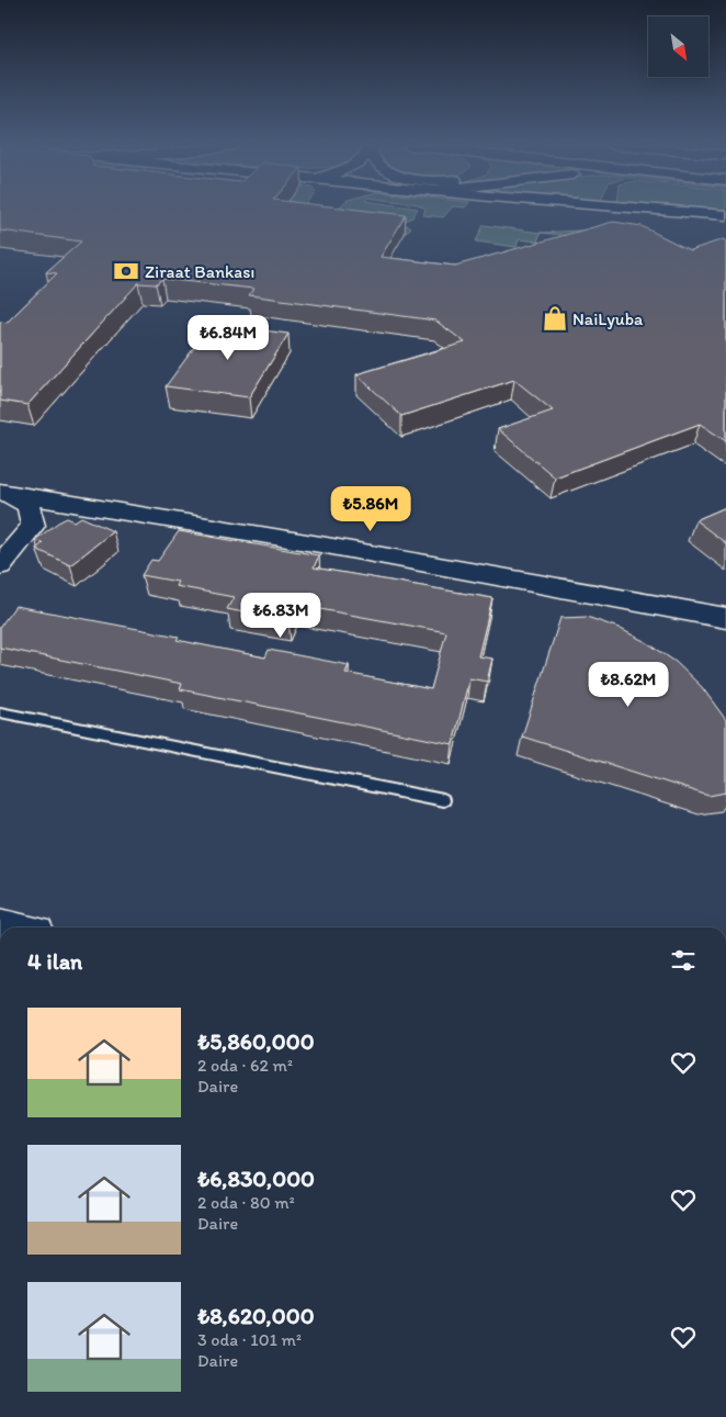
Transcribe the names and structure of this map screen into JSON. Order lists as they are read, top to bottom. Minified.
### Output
{"places":{"bank":["Ziraat Bankası"],"shop":["NaiLyuba"]},"north":"bottom right","page":{"price":["₺6.84M","₺5.86M","₺6.83M","₺8.62M"],"heading":"4 ilan","list":[{"name":"₺5,860,000","note":"2 oda · 62 m² · Daire"},{"name":"₺6,830,000","note":"2 oda · 80 m² · Daire"},{"name":"₺8,620,000","note":"3 oda · 101 m² · Daire"}]}}
